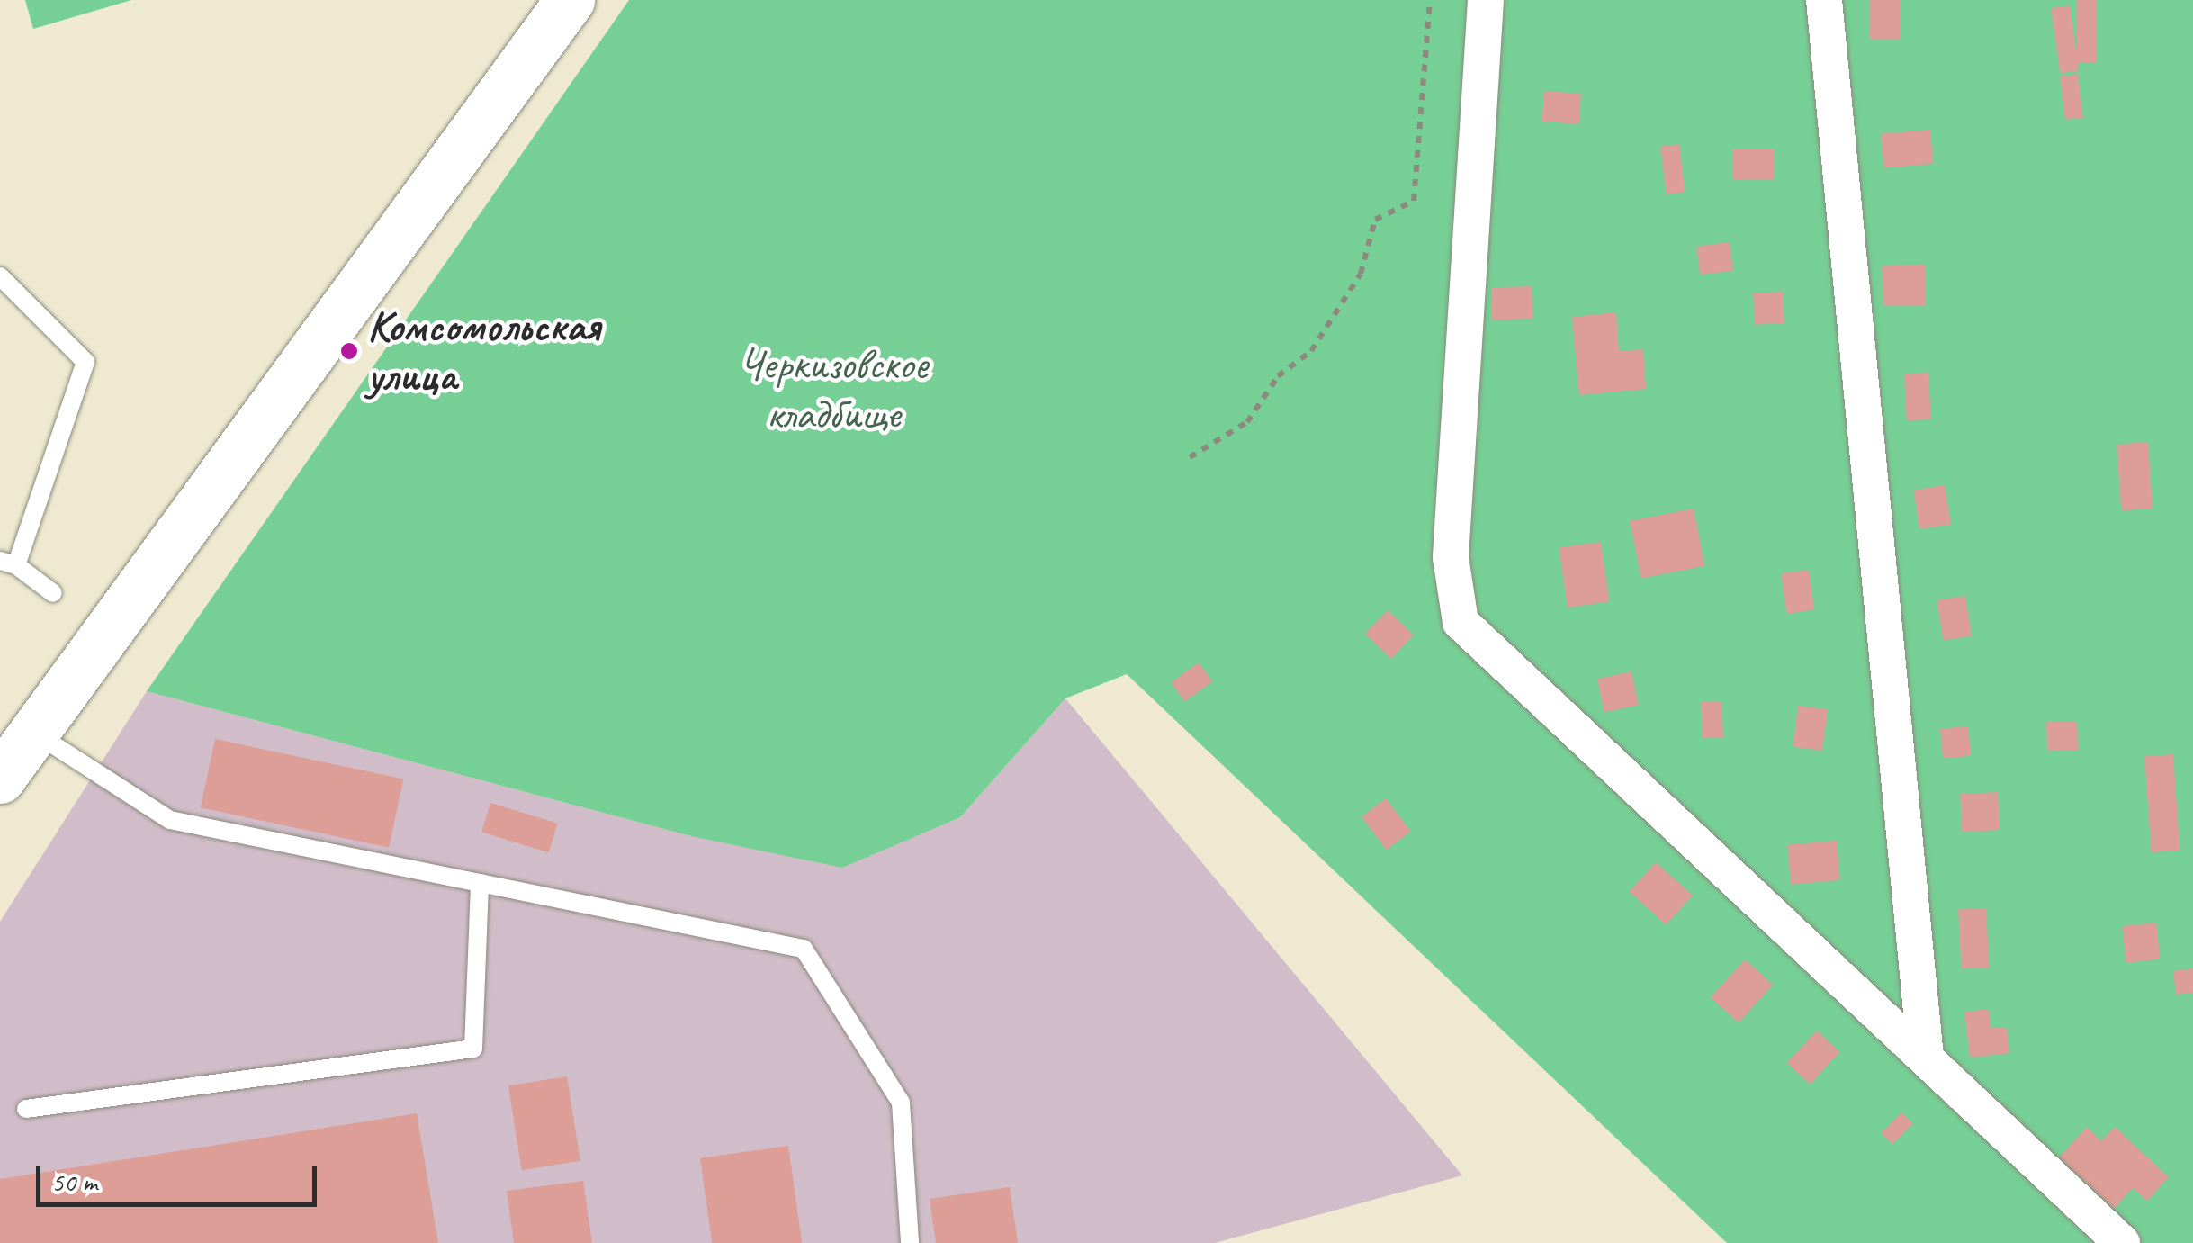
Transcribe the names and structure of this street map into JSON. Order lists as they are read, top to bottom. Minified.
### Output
{"parks":["Черкизовское кладбище"],"places":["Комсомольская улица"],"scale_bar":"50 m"}
